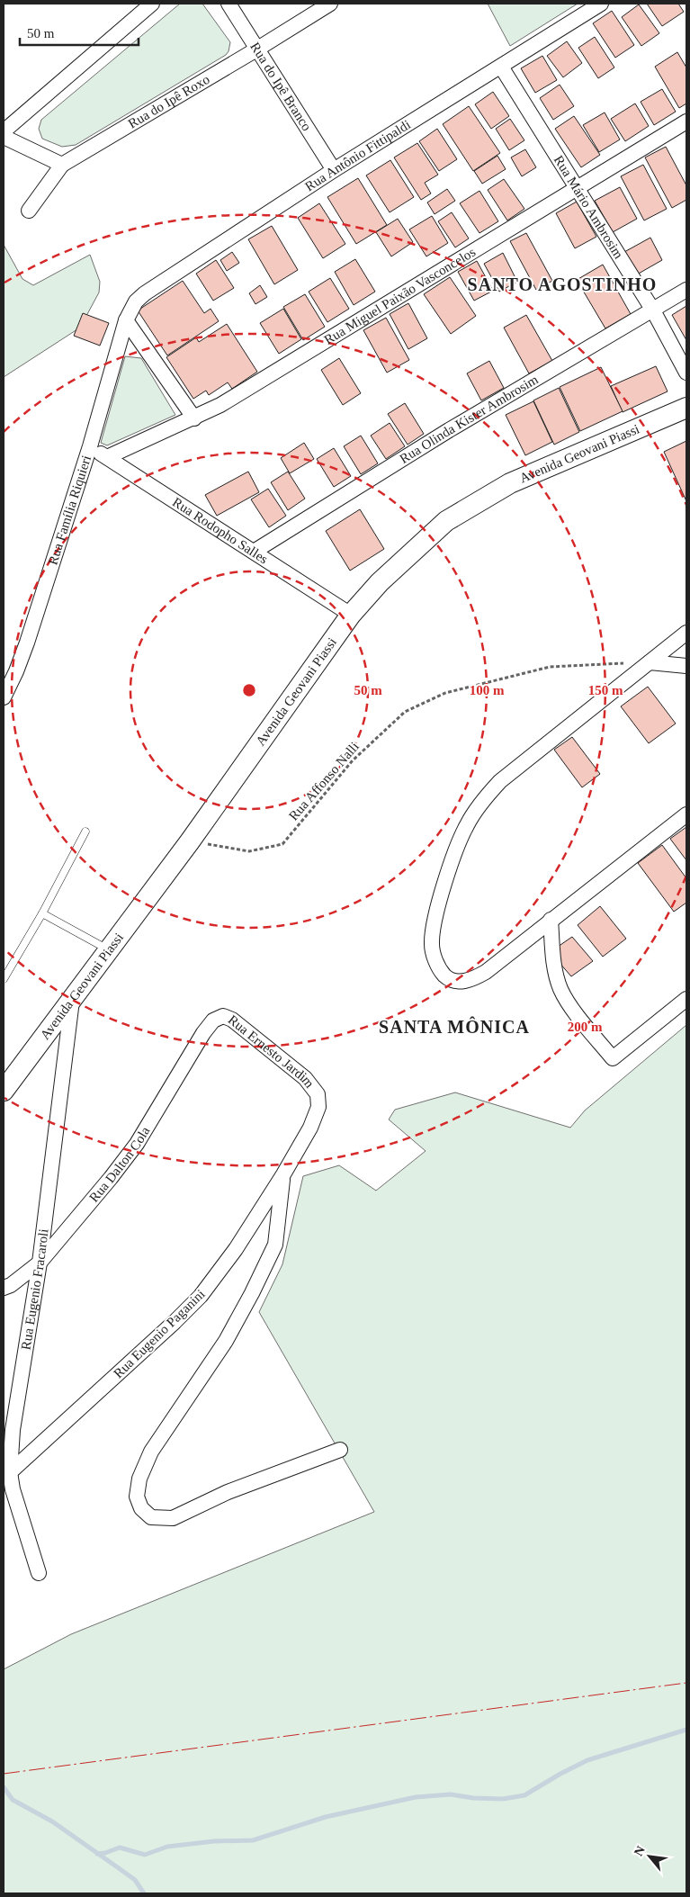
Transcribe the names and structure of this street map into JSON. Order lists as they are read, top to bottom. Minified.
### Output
{"streets":{"main road":["Avenida Geovani Piassi"],"street":["Rua do Ipê Branco","Rua do Ipê Roxo","Rua Antônio Fittipaldi","Rua Mário Ambrosim","Rua Miguel Paixão Vasconcelos","Rua Olinda Kister Ambrosim","Rua Família Riquieri","Rua Rodopho Salles","Rua Ernesto Jardim","Rua Dalton Cola","Rua Eugenio Fracaroli","Rua Eugenio Paganini"],"path":["Rua Affonso Nalli"]},"crossings":[["Rua do Ipê Branco","Rua do Ipê Roxo"],["Rua do Ipê Branco","Rua Antônio Fittipaldi"],["Rua Antônio Fittipaldi","Rua Mário Ambrosim"],["Rua Antônio Fittipaldi","Rua Família Riquieri"],["Rua Mário Ambrosim","Rua Miguel Paixão Vasconcelos"],["Rua Mário Ambrosim","Rua Olinda Kister Ambrosim"],["Rua Miguel Paixão Vasconcelos","Rua Rodopho Salles"],["Rua Olinda Kister Ambrosim","Rua Rodopho Salles"],["Avenida Geovani Piassi","Rua Rodopho Salles"],["Avenida Geovani Piassi","Rua Affonso Nalli"],["Avenida Geovani Piassi","Rua Eugenio Fracaroli"],["Rua Família Riquieri","Rua Rodopho Salles"],["Rua Ernesto Jardim","Rua Dalton Cola"],["Rua Ernesto Jardim","Rua Eugenio Paganini"],["Rua Dalton Cola","Rua Eugenio Fracaroli"],["Rua Eugenio Fracaroli","Rua Eugenio Paganini"]],"districts":["SANTO AGOSTINHO","SANTA MÔNICA"],"scale_bar":"50 m","north":"top left","rings":["50 m","100 m","150 m","200 m"]}
